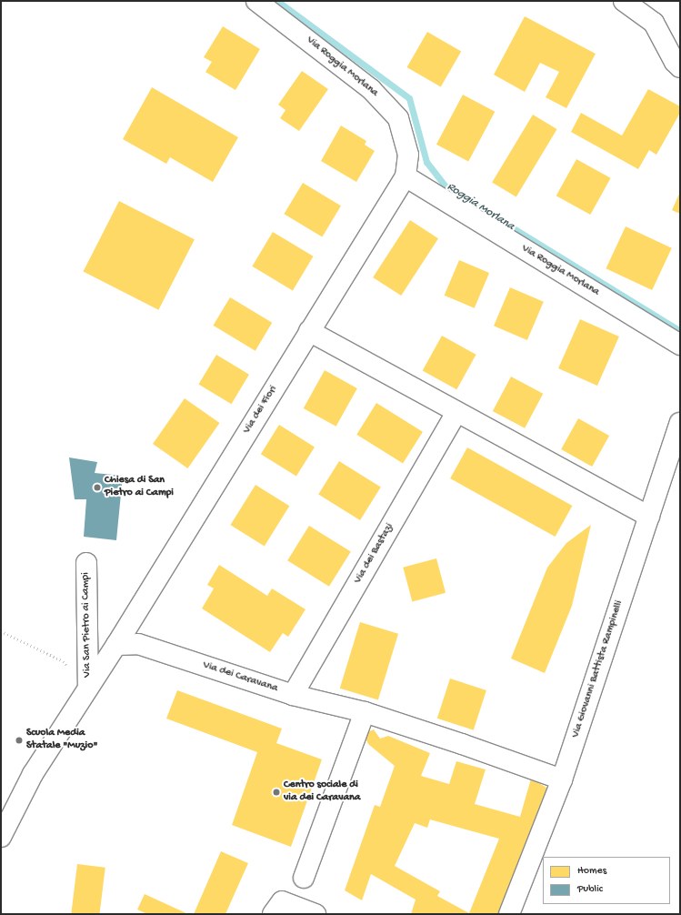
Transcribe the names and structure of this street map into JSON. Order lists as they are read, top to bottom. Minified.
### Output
{"streets":{"street":["Via Roggia Morlana","Via dei Fiori","Via dei Bastazi","Via San Pietro ai Campi","Via Giovanni Battista Rampinelli","Via dei Caravana"]},"crossings":[["Via Roggia Morlana","Via dei Fiori"],["Via dei Fiori","Via San Pietro ai Campi"],["Via dei Fiori","Via dei Caravana"],["Via dei Bastazi","Via dei Caravana"],["Via San Pietro ai Campi","Via dei Caravana"],["Via Giovanni Battista Rampinelli","Via dei Caravana"]],"water":["Roggia Morlana"],"places":["Chiesa di San Pietro ai Campi","Scuola Media Statale \"Muzio\"","Centro sociale di via dei Caravana"],"legend":["Homes","Public"]}
